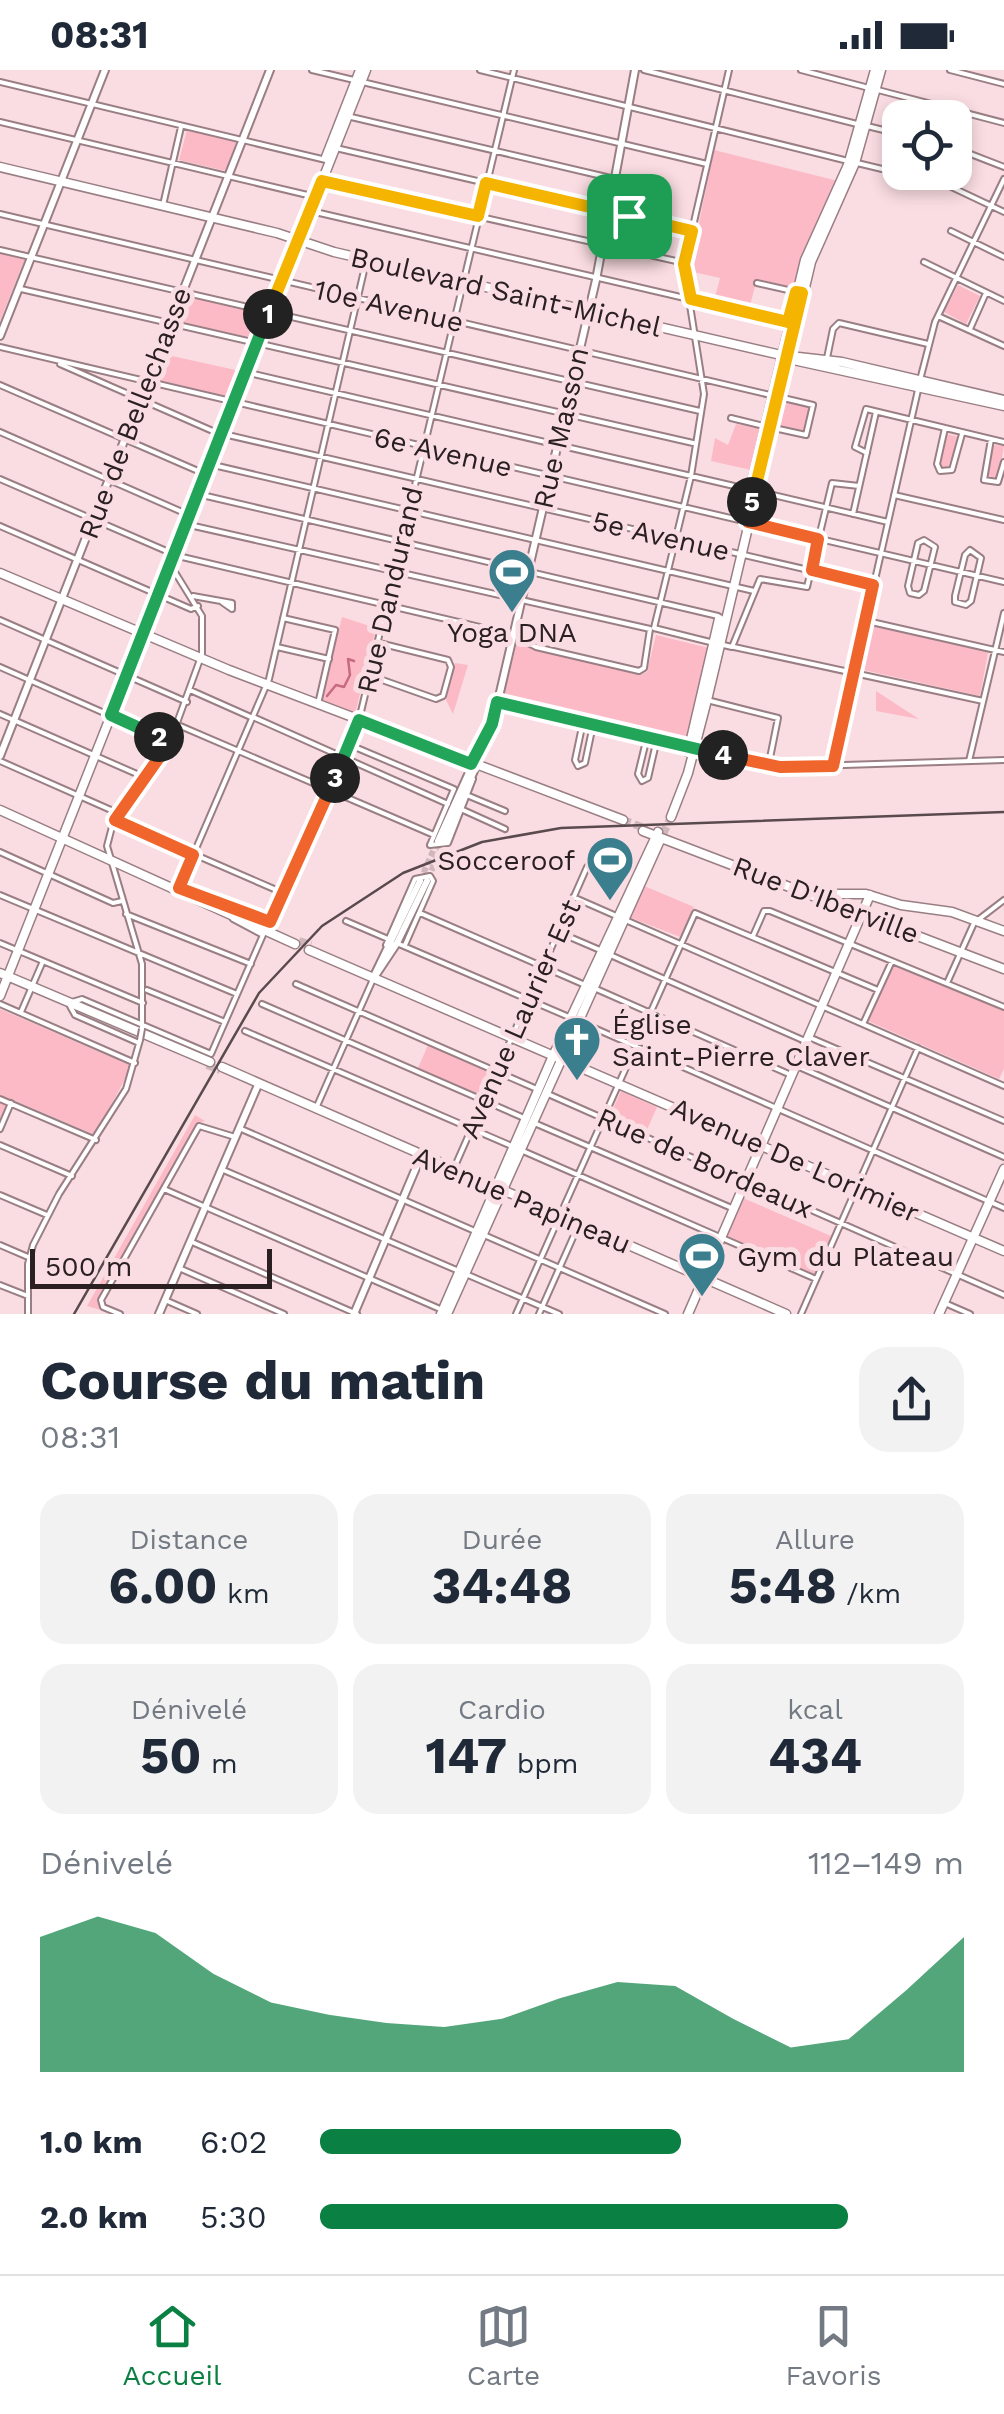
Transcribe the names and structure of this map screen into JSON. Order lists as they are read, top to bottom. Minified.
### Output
{"streets":{"main road":["Boulevard Saint-Michel","Rue D'Iberville","Avenue De Lorimier","Avenue Papineau"],"street":["10e Avenue","Rue de Bellechasse","Rue Masson","6e Avenue","5e Avenue","Rue Dandurand","Avenue Laurier Est","Rue de Bordeaux"]},"crossings":[["Boulevard Saint-Michel","Rue de Bellechasse"],["Boulevard Saint-Michel","Rue Masson"],["Boulevard Saint-Michel","Rue Dandurand"],["10e Avenue","Rue de Bellechasse"],["10e Avenue","Rue Masson"],["10e Avenue","Rue Dandurand"],["Rue de Bellechasse","6e Avenue"],["Rue de Bellechasse","5e Avenue"],["Rue Masson","6e Avenue"],["Rue Masson","5e Avenue"],["6e Avenue","5e Avenue"],["6e Avenue","Rue Dandurand"],["5e Avenue","Rue Dandurand"],["Avenue Laurier Est","Avenue De Lorimier"],["Avenue Laurier Est","Rue de Bordeaux"],["Avenue Laurier Est","Avenue Papineau"]],"places":{"sports":["Yoga DNA","Socceroof","Gym du Plateau"],"church":["Église Saint-Pierre Claver"]},"scale_bar":"500 m","page":{"status":"08:31","pins":["1","5","2","4","3"],"scale":"500 m","heading":["Course du matin","08:31"],"stats":[["Distance","6.00 km"],["Durée","34:48"],["Allure","5:48 /km"],["Dénivelé","50 m"],["Cardio","147 bpm"],["kcal","434"]],"chart":["Dénivelé","112–149 m"],"list":[{"name":"1.0 km","note":"6:02"},{"name":"2.0 km","note":"5:30"}],"tabs":["Accueil","Carte","Favoris"]}}
